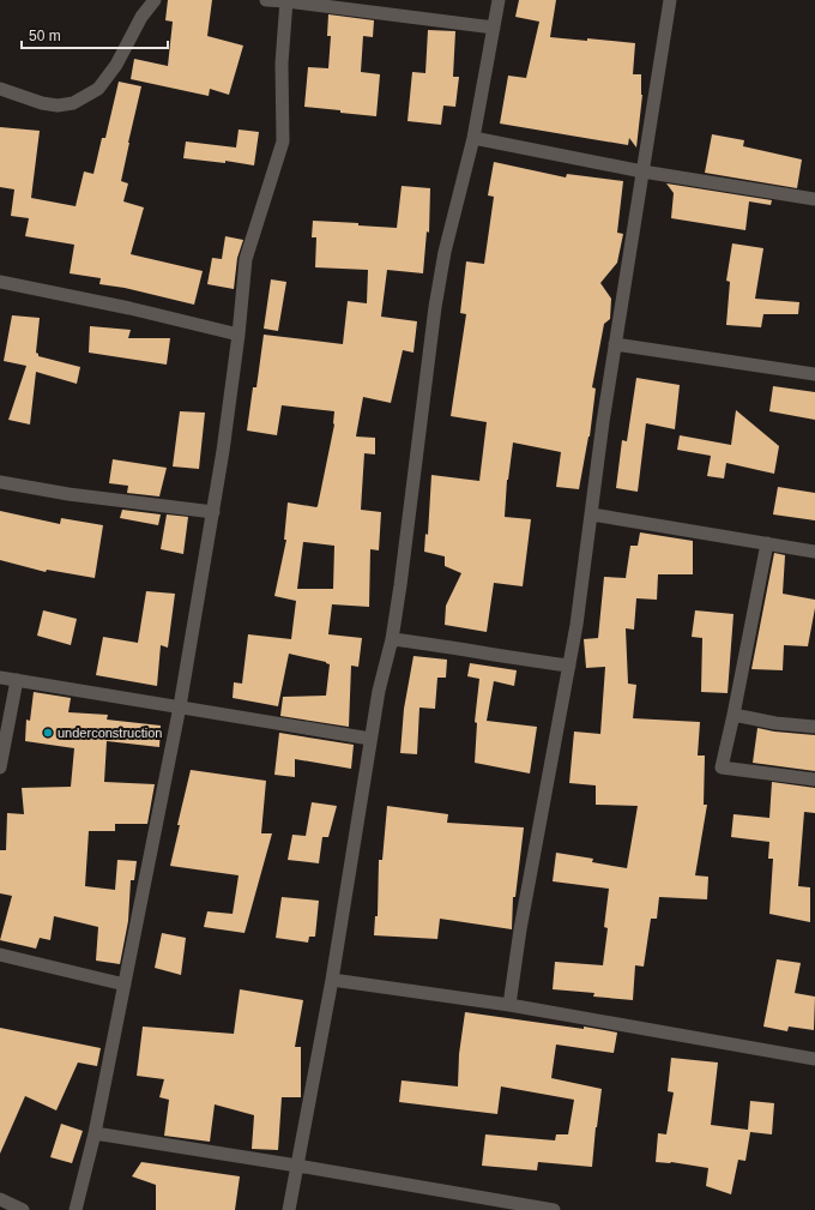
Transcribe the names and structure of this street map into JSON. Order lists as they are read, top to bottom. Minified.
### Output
{"places":["underconstruction"],"scale_bar":"50 m"}
